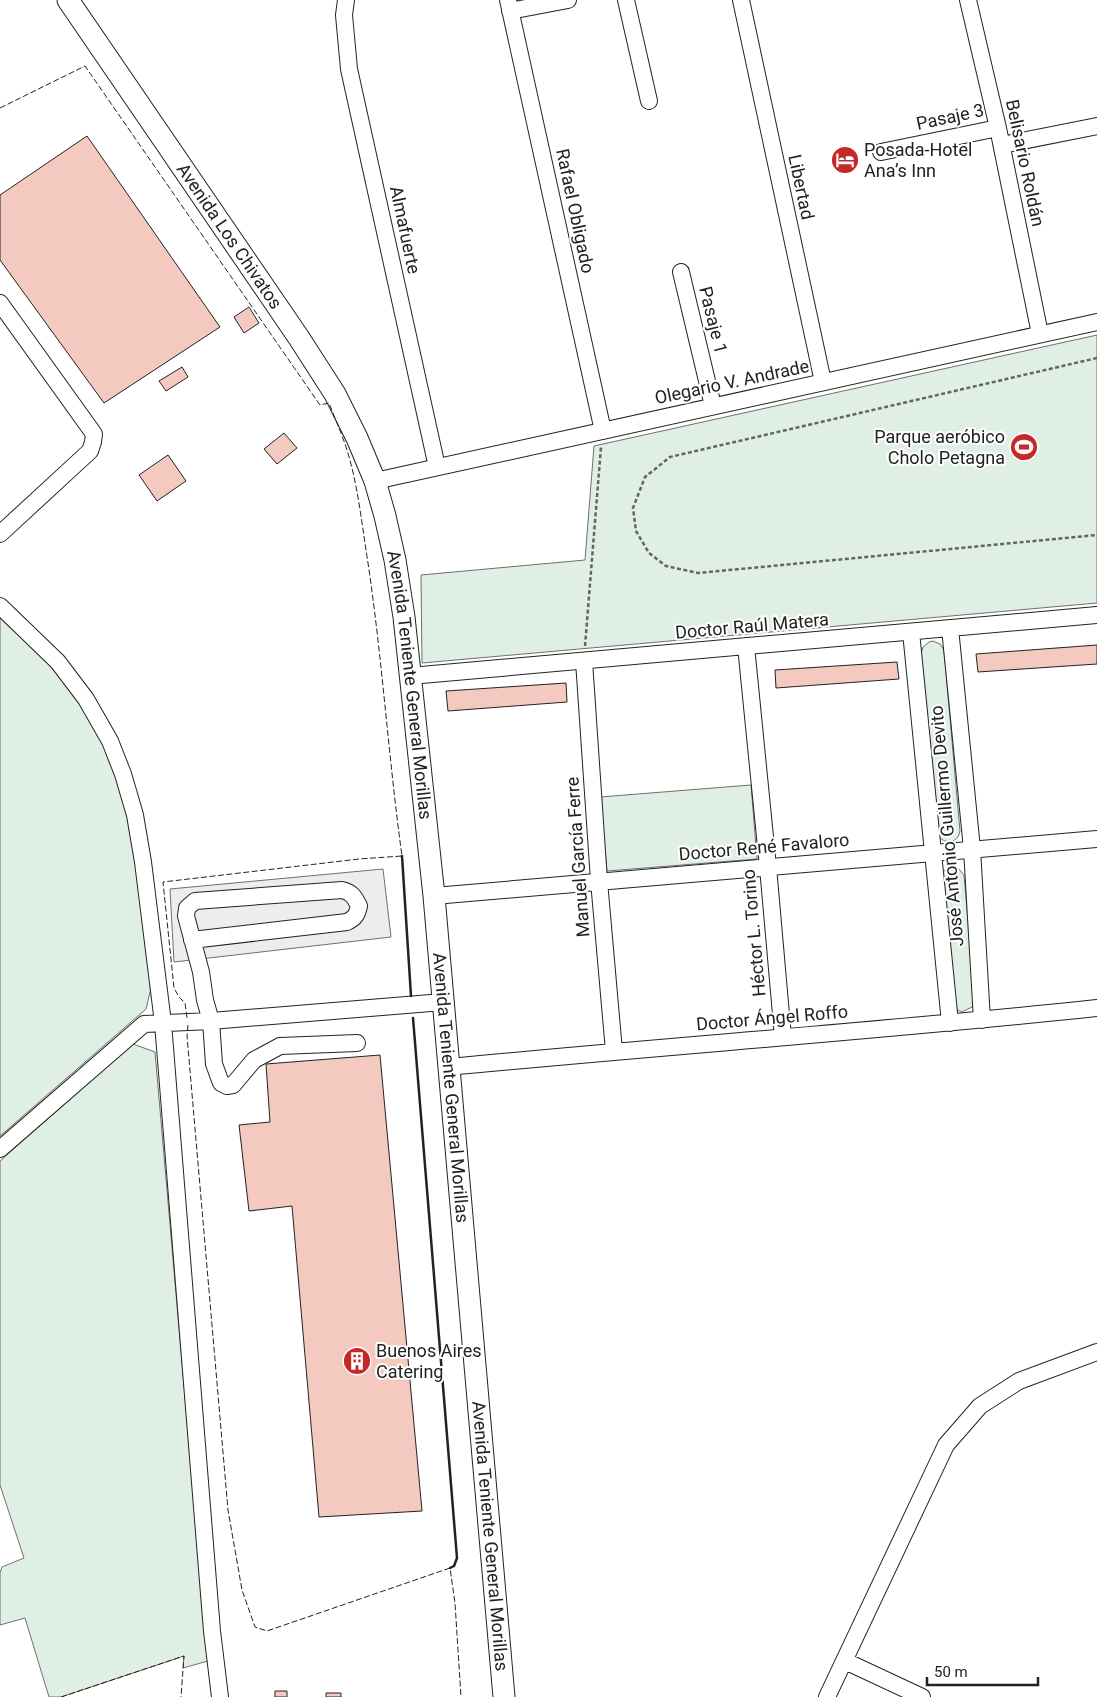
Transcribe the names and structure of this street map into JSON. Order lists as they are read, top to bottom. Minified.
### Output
{"streets":{"main road":["Avenida Los Chivatos","Avenida Teniente General Morillas"],"street":["Pasaje 3","Belisario Roldán","Libertad","Rafael Obligado","Almafuerte","Pasaje 1","Olegario V. Andrade","Doctor Raúl Matera","José Antonio Guillermo Devito","Doctor René Favaloro","Manuel García Ferre","Héctor L. Torino","Doctor Ángel Roffo"]},"crossings":[["Pasaje 3","Belisario Roldán"],["Belisario Roldán","Olegario V. Andrade"],["Libertad","Olegario V. Andrade"],["Rafael Obligado","Olegario V. Andrade"],["Almafuerte","Olegario V. Andrade"],["Avenida Los Chivatos","Olegario V. Andrade"],["Avenida Los Chivatos","Avenida Teniente General Morillas"],["Pasaje 1","Olegario V. Andrade"],["Olegario V. Andrade","Avenida Teniente General Morillas"],["Doctor Raúl Matera","Avenida Teniente General Morillas"],["Doctor Raúl Matera","José Antonio Guillermo Devito"],["Doctor Raúl Matera","Manuel García Ferre"],["Doctor Raúl Matera","Héctor L. Torino"],["Avenida Teniente General Morillas","Doctor René Favaloro"],["Avenida Teniente General Morillas","Doctor Ángel Roffo"],["José Antonio Guillermo Devito","Doctor René Favaloro"],["José Antonio Guillermo Devito","Doctor Ángel Roffo"],["Doctor René Favaloro","Manuel García Ferre"],["Doctor René Favaloro","Héctor L. Torino"],["Manuel García Ferre","Doctor Ángel Roffo"],["Héctor L. Torino","Doctor Ángel Roffo"]],"places":{"hotel":["Posada-Hotel Ana’s Inn"],"sports":["Parque aeróbico Cholo Petagna"],"building":["Buenos Aires Catering"]},"scale_bar":"50 m"}
